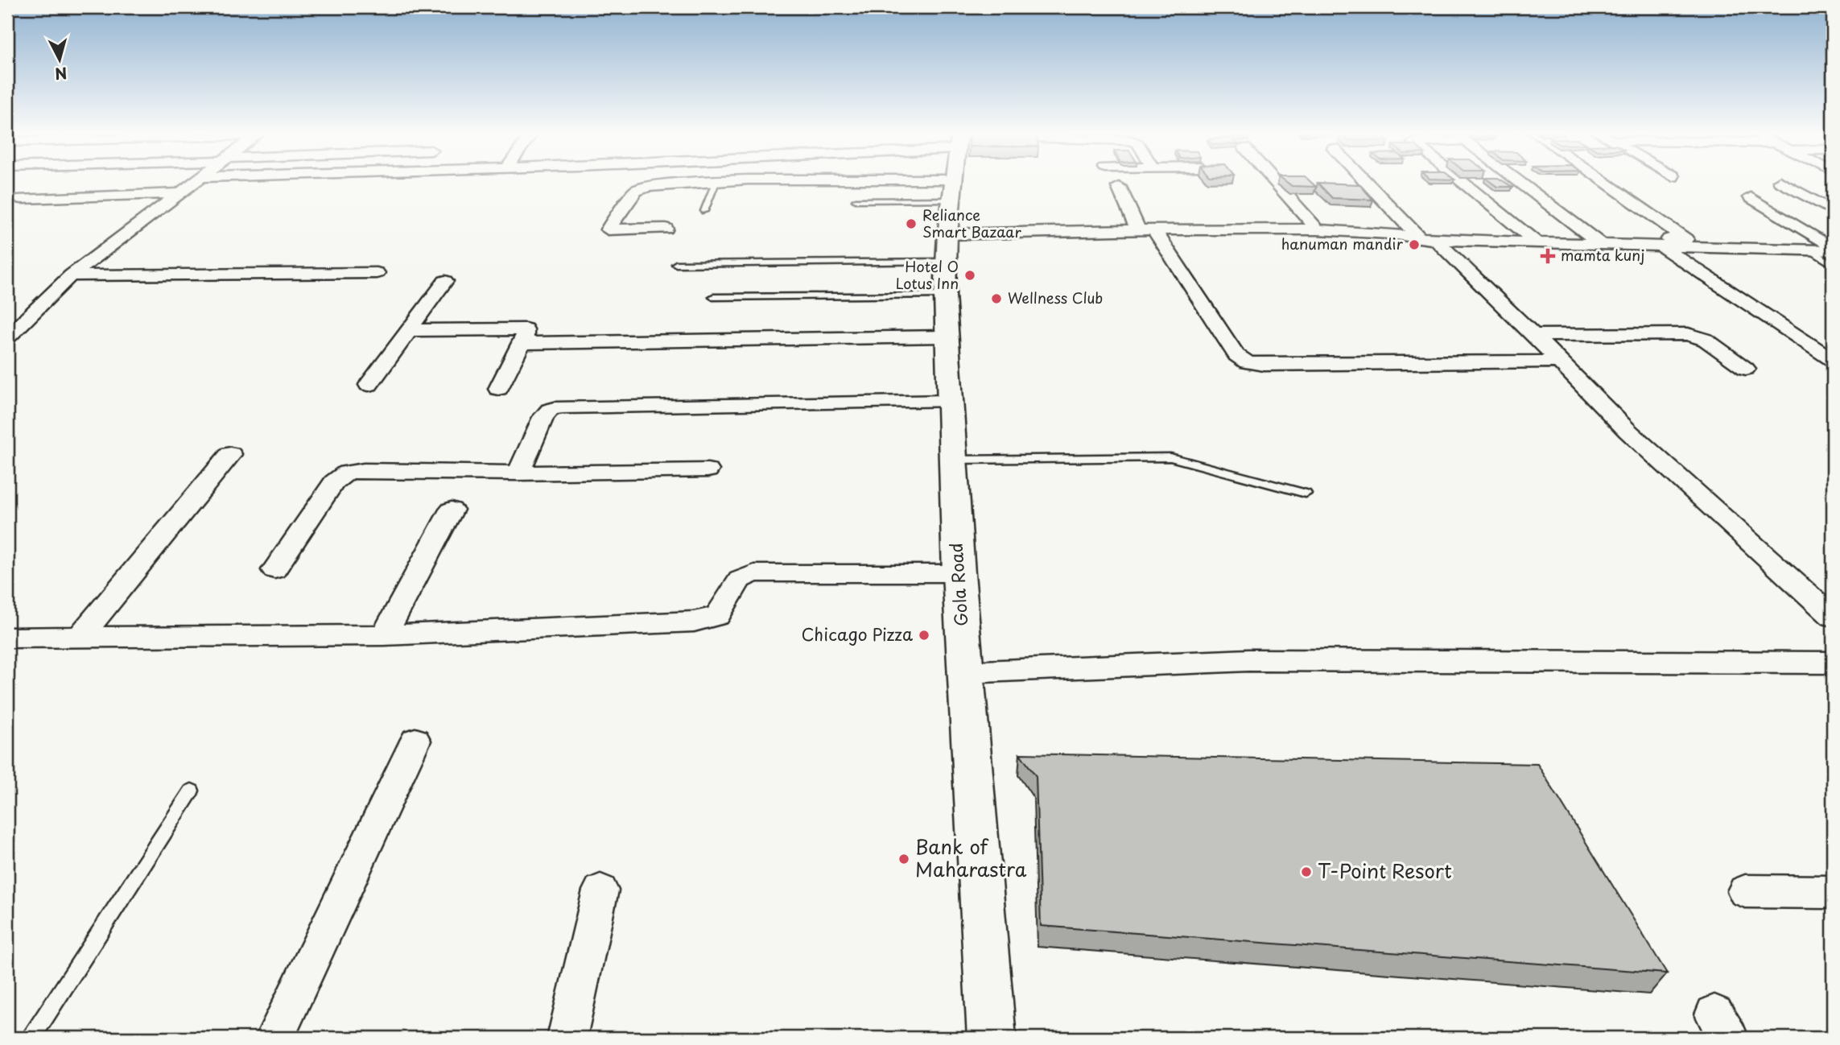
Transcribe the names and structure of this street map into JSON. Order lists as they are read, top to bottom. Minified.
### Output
{"streets":{"street":["Gola Road"]},"places":{"other":["Reliance Smart Bazaar","hanuman mandir","Hotel O Lotus Inn","Wellness Club","Chicago Pizza","Bank of Maharastra","T-Point Resort"],"health":["mamta kunj"]},"north":"bottom"}
